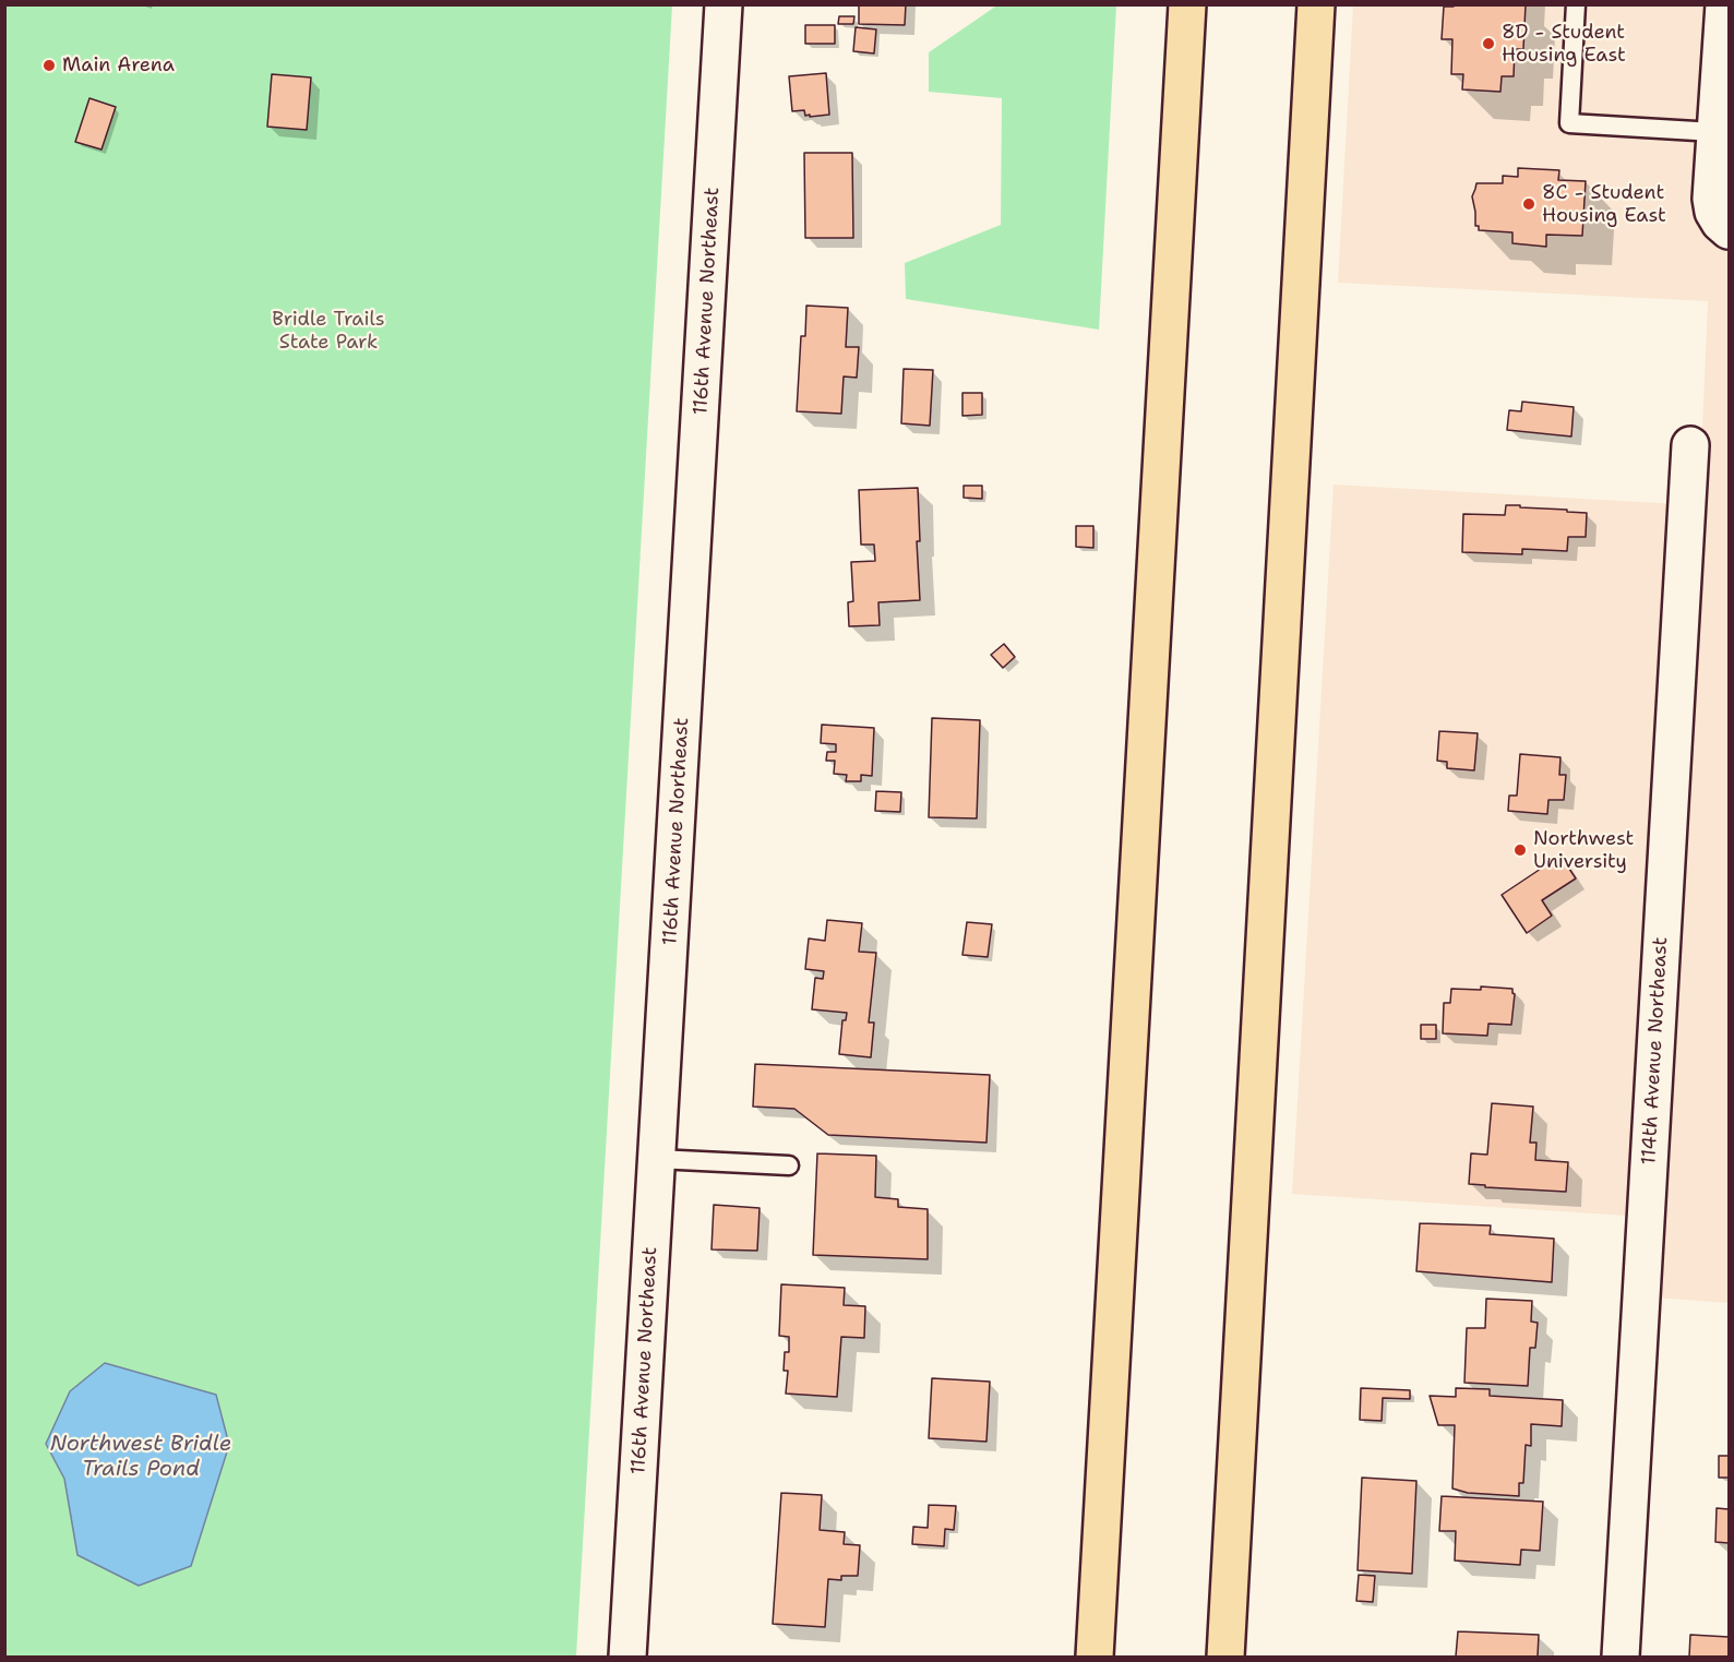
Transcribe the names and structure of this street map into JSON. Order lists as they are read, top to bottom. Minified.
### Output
{"streets":{"street":["116th Avenue Northeast","114th Avenue Northeast"]},"water":["Northwest Bridle Trails Pond"],"parks":["Bridle Trails State Park"],"places":["8D - Student Housing East","Main Arena","8C - Student Housing East","Northwest University"]}
